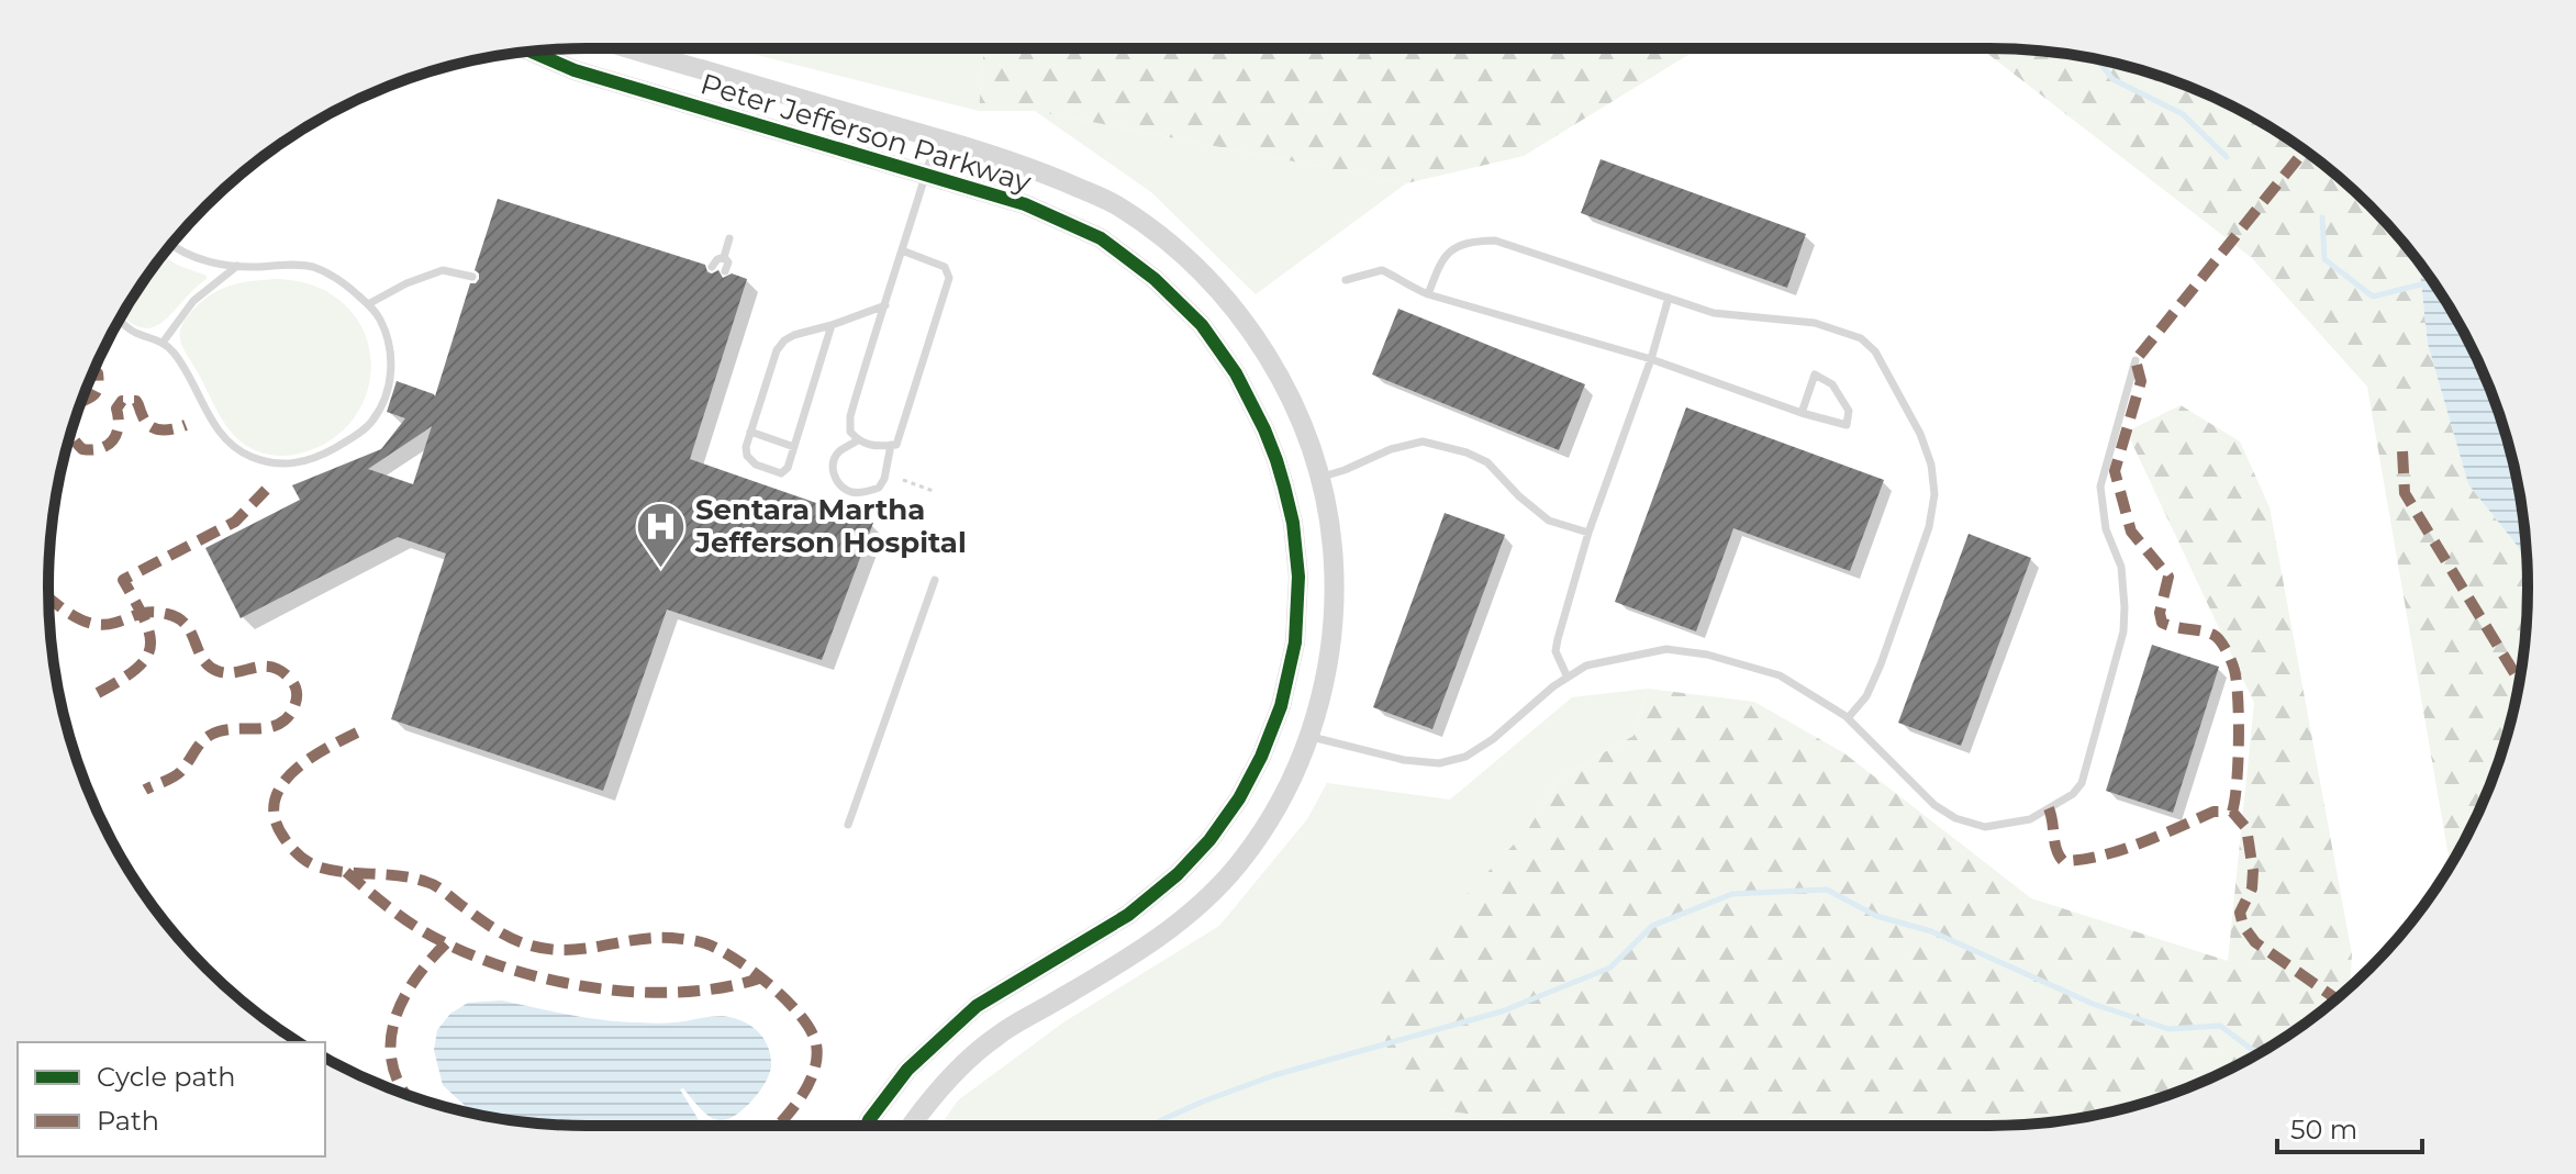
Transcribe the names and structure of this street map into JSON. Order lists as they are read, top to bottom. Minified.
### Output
{"streets":{"street":["Peter Jefferson Parkway"]},"places":{"hospital":["Sentara Martha Jefferson Hospital"]},"legend":["Cycle path","Path"],"scale_bar":"50 m"}
